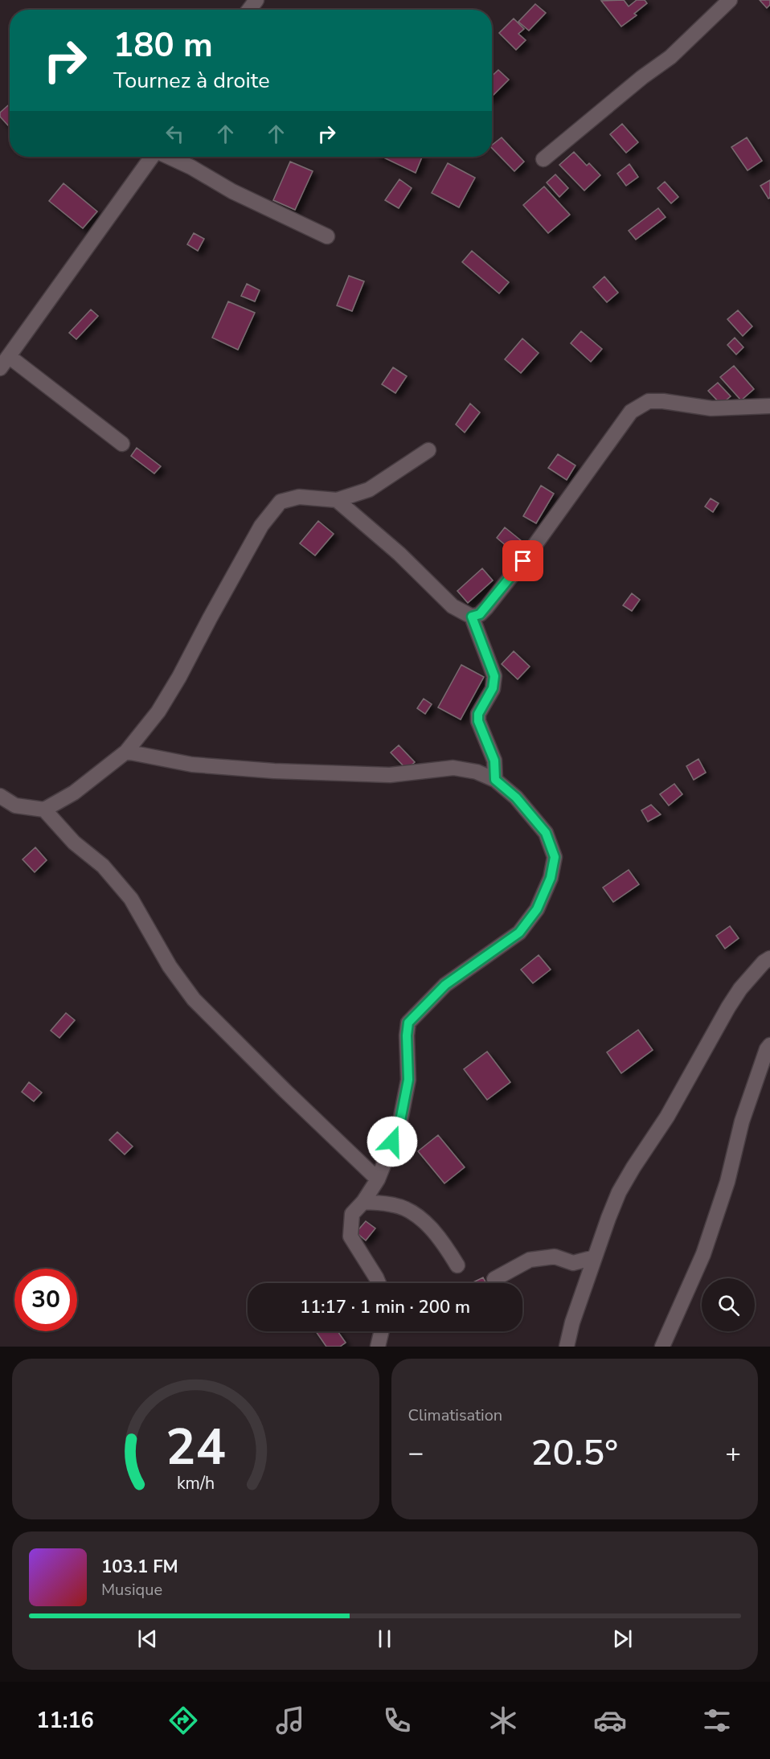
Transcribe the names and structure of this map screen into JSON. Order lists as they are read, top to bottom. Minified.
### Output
{"page":{"turn":["180 m","Tournez à droite"],"limit":"30","trip":"11:17 · 1 min · 200 m","tile":"Climatisation","heat":["−","20.5°","+"],"song":["103.1 FM","Musique"],"tabs":"11:16","gauge":["24","km/h"]}}
